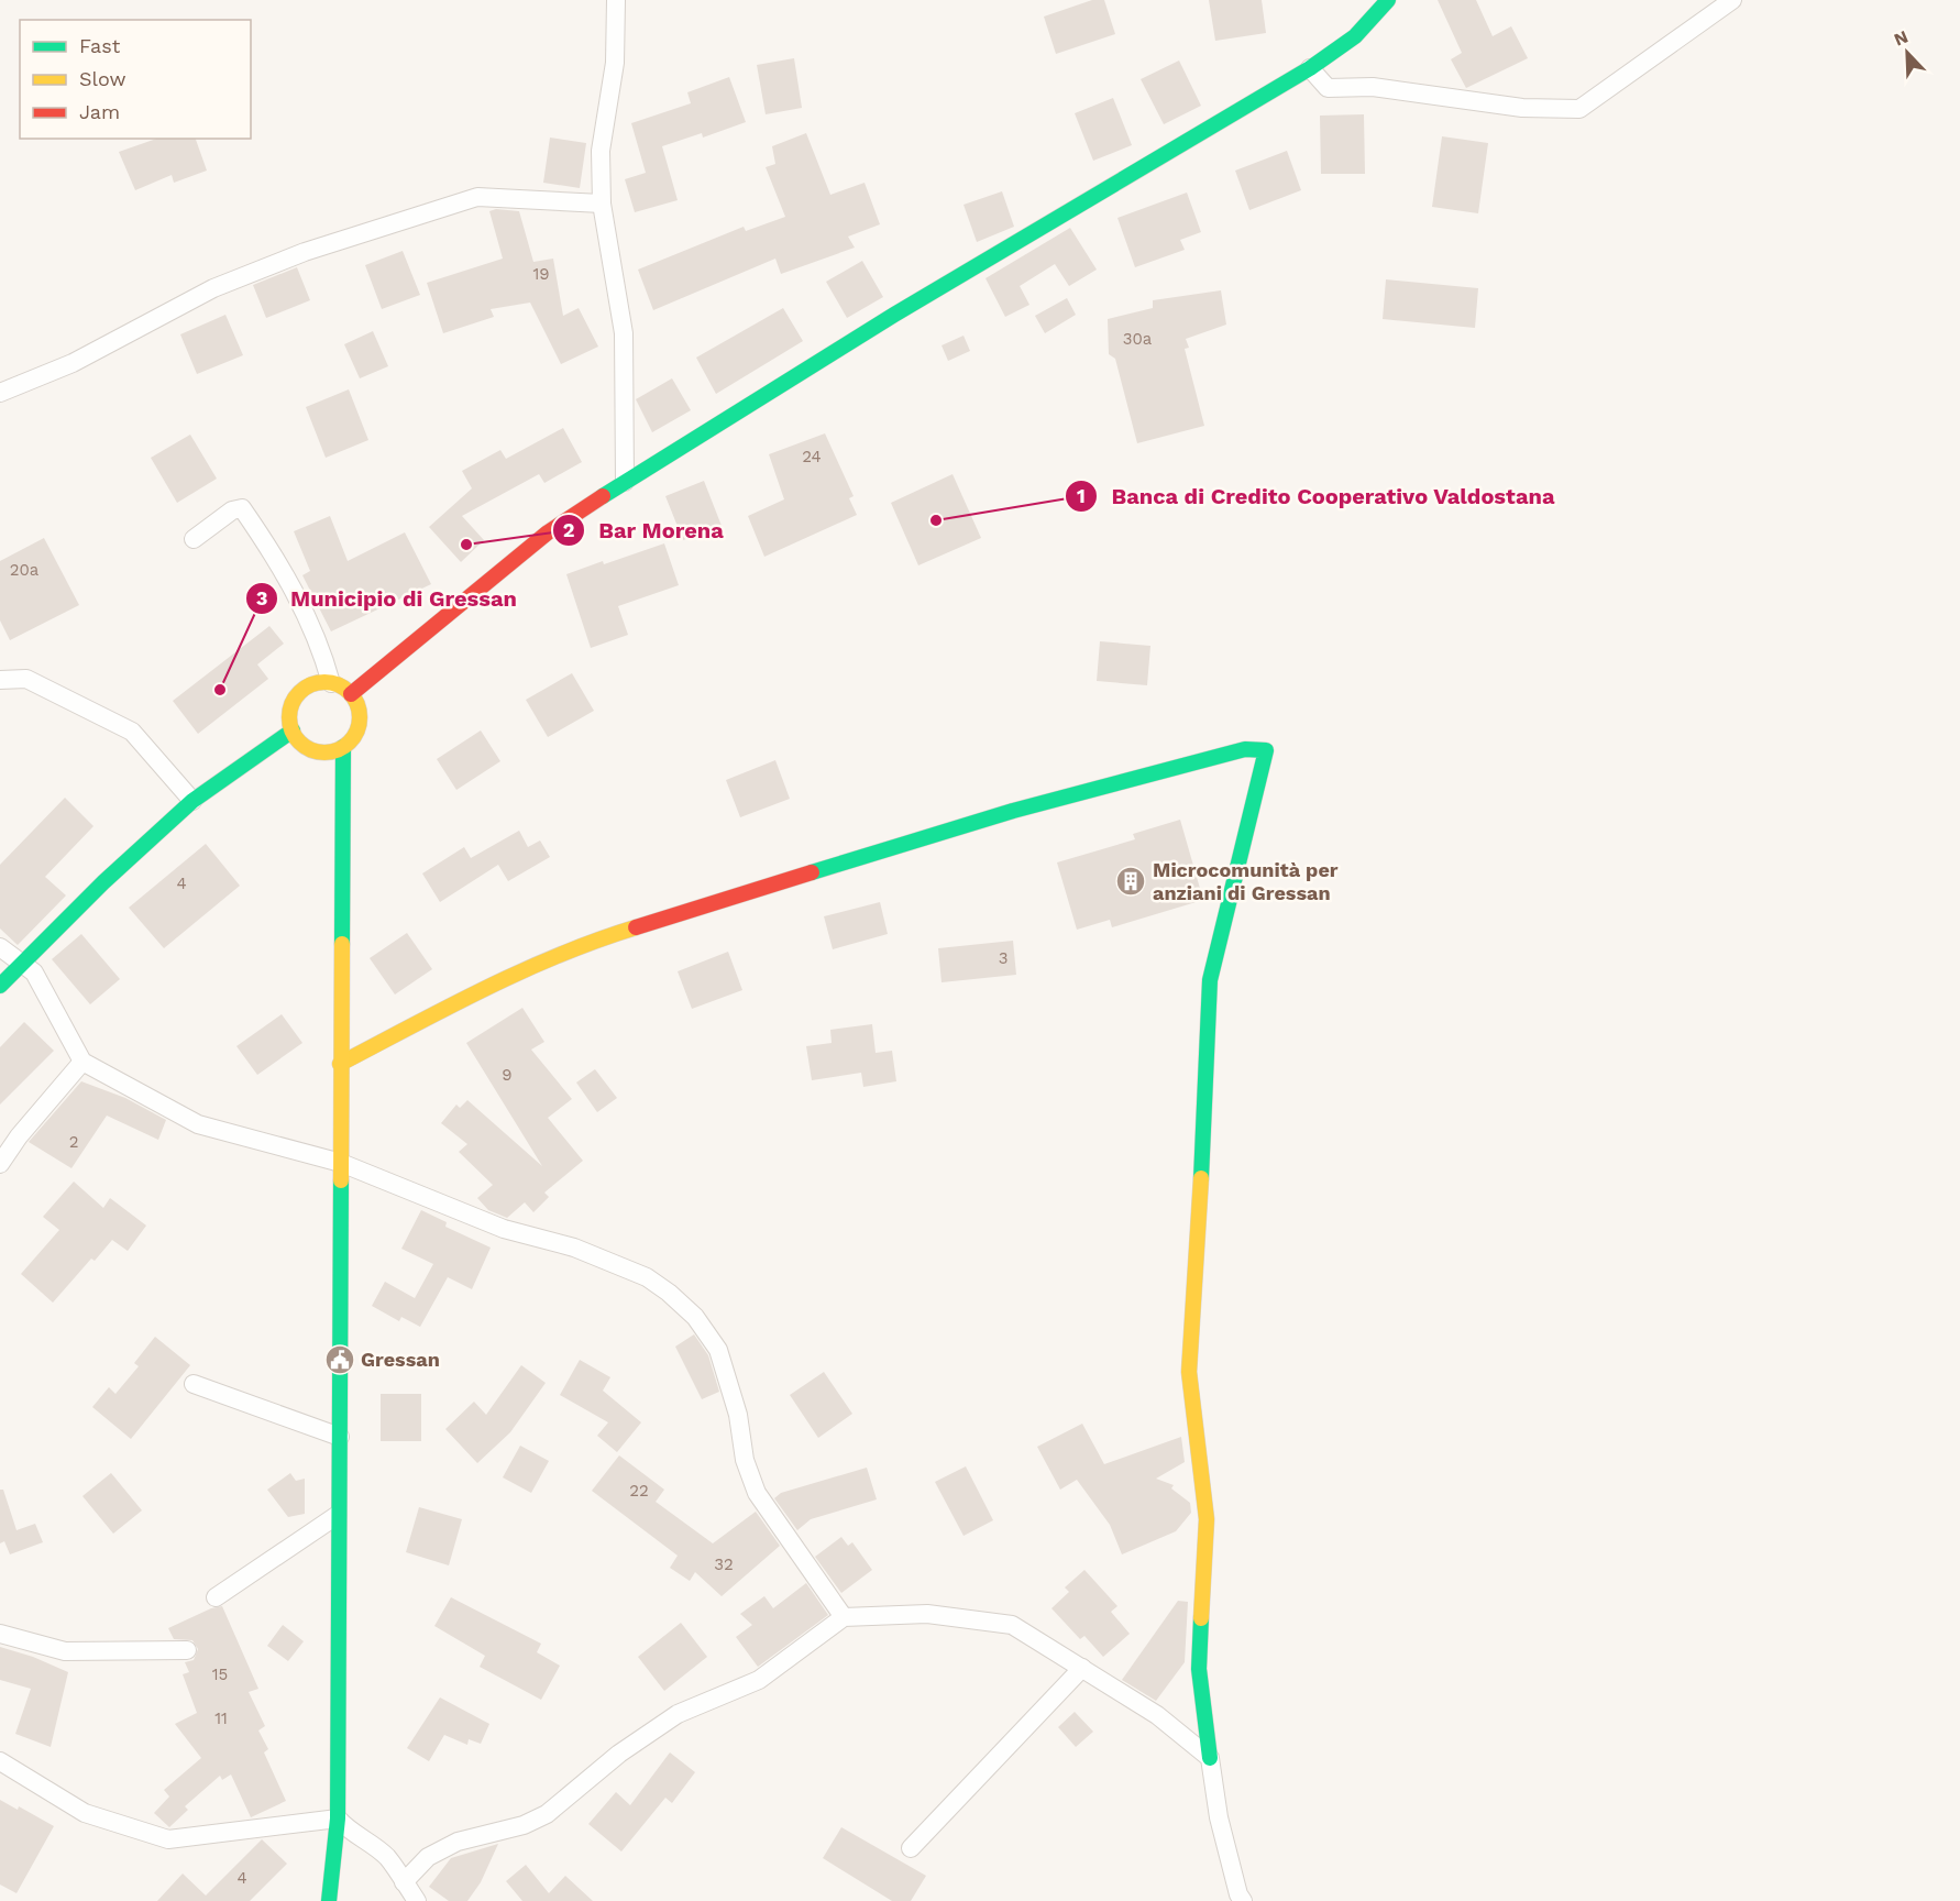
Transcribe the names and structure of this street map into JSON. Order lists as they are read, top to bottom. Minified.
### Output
{"places":{"other":["Banca di Credito Cooperativo Valdostana","Bar Morena","Municipio di Gressan"],"building":["Microcomunità per anziani di Gressan"],"public building":["Gressan"]},"house_numbers":["19","30a","24","20a","4","3","9","2","22","32","15","11","4"],"legend":["Fast","Slow","Jam"],"north":"top left"}
